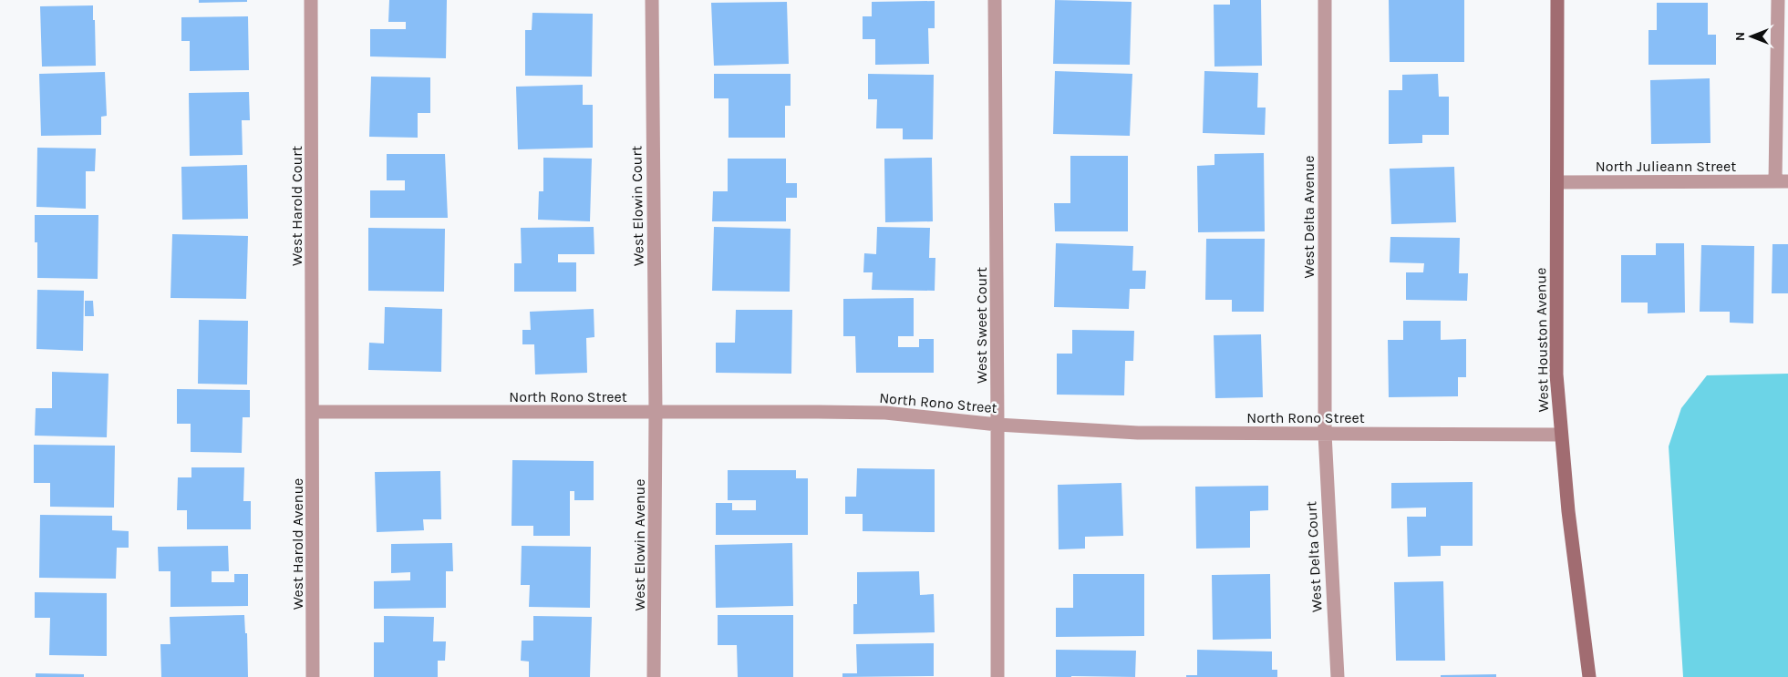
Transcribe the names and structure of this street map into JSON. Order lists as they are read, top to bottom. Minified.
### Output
{"streets":{"street":["North Julieann Street","West Harold Court","West Elowin Court","West Delta Avenue","West Sweet Court","West Houston Avenue","North Rono Street","West Harold Avenue","West Elowin Avenue","West Delta Court"]},"crossings":[["North Julieann Street","West Houston Avenue"],["West Harold Court","North Rono Street"],["West Harold Court","West Harold Avenue"],["West Elowin Court","North Rono Street"],["West Elowin Court","West Elowin Avenue"],["West Delta Avenue","North Rono Street"],["West Delta Avenue","West Delta Court"],["West Sweet Court","North Rono Street"],["West Houston Avenue","North Rono Street"],["North Rono Street","West Harold Avenue"],["North Rono Street","West Elowin Avenue"],["North Rono Street","West Delta Court"]],"north":"left"}
